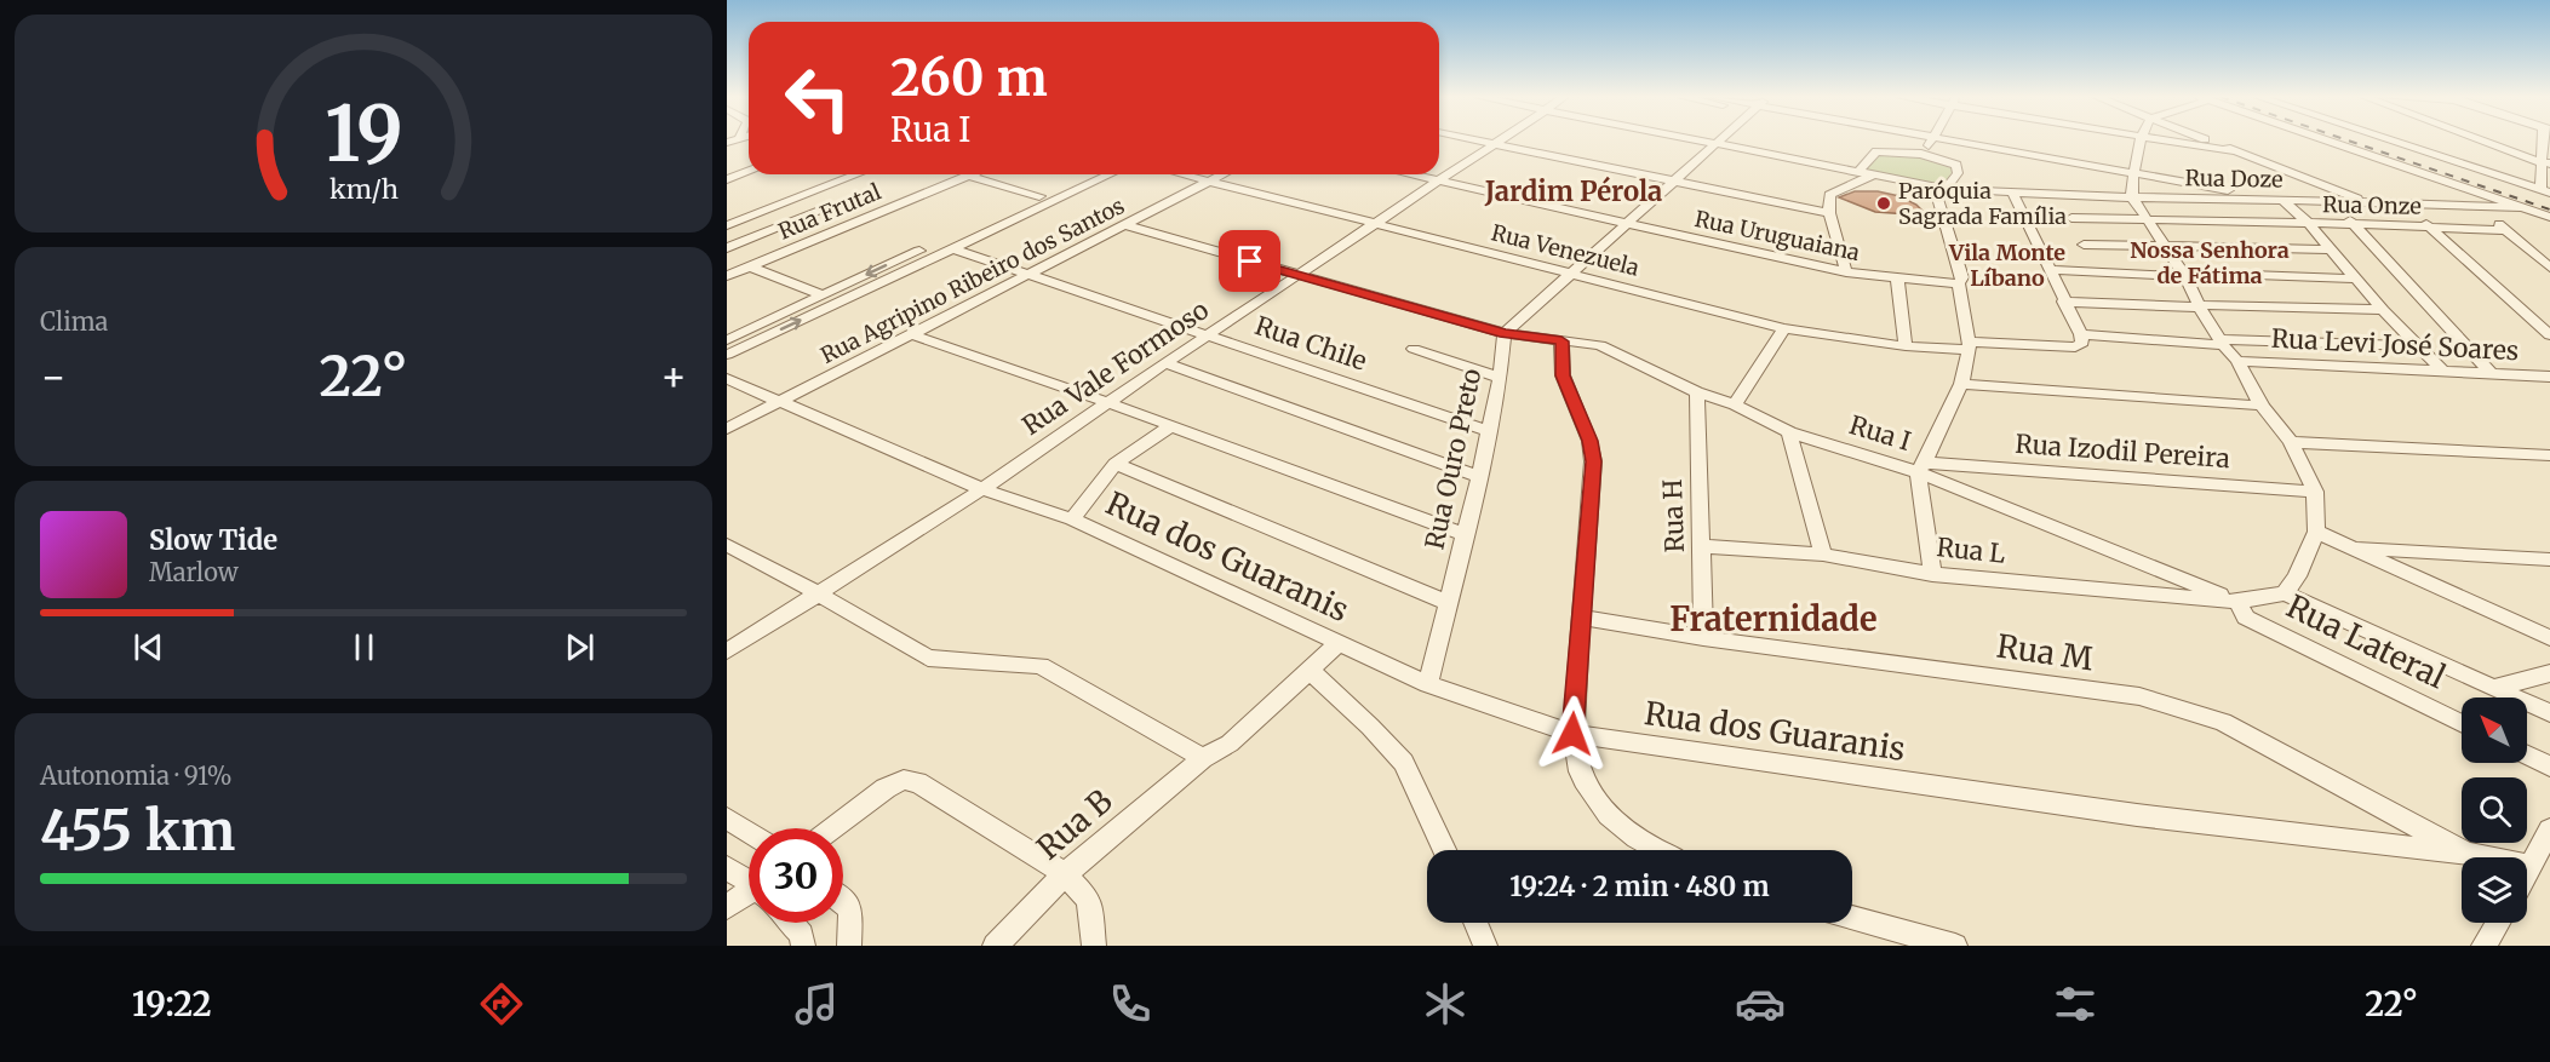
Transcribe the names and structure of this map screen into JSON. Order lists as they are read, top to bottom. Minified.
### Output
{"streets":{"street":["Rua Doze","Rua Onze","Rua Frutal","Rua Uruguaiana","Rua Venezuela","Rua Agripino Ribeiro dos Santos","Rua Chile","Rua Levi José Soares","Rua Vale Formoso","Rua I","Rua Izodil Pereira","Rua Ouro Preto","Rua H","Rua L","Rua dos Guaranis","Rua Lateral","Rua M","Rua B"]},"crossings":[["Rua Uruguaiana","Rua Vale Formoso"],["Rua Venezuela","Rua Agripino Ribeiro dos Santos"],["Rua Venezuela","Rua Vale Formoso"],["Rua Agripino Ribeiro dos Santos","Rua Chile"],["Rua Agripino Ribeiro dos Santos","Rua I"],["Rua Agripino Ribeiro dos Santos","Rua dos Guaranis"],["Rua Chile","Rua Vale Formoso"],["Rua Chile","Rua Ouro Preto"],["Rua Vale Formoso","Rua I"],["Rua Vale Formoso","Rua dos Guaranis"],["Rua I","Rua Izodil Pereira"],["Rua I","Rua Ouro Preto"],["Rua I","Rua H"],["Rua I","Rua L"],["Rua I","Rua Lateral"],["Rua Ouro Preto","Rua dos Guaranis"],["Rua H","Rua L"],["Rua H","Rua M"],["Rua L","Rua Lateral"],["Rua dos Guaranis","Rua M"],["Rua dos Guaranis","Rua B"]],"districts":["Jardim Pérola","Nossa Senhora de Fátima","Vila Monte Líbano","Fraternidade"],"places":["Paróquia Sagrada Família"],"north":"top left","page":{"turn":["260 m","Rua I"],"tile":["Clima",["Autonomia · 91%","455 km"]],"heat":["−","22°","+"],"song":["Slow Tide","Marlow"],"limit":"30","trip":"19:24 · 2 min · 480 m","tabs":["19:22","22°"],"gauge":["19","km/h"]}}
